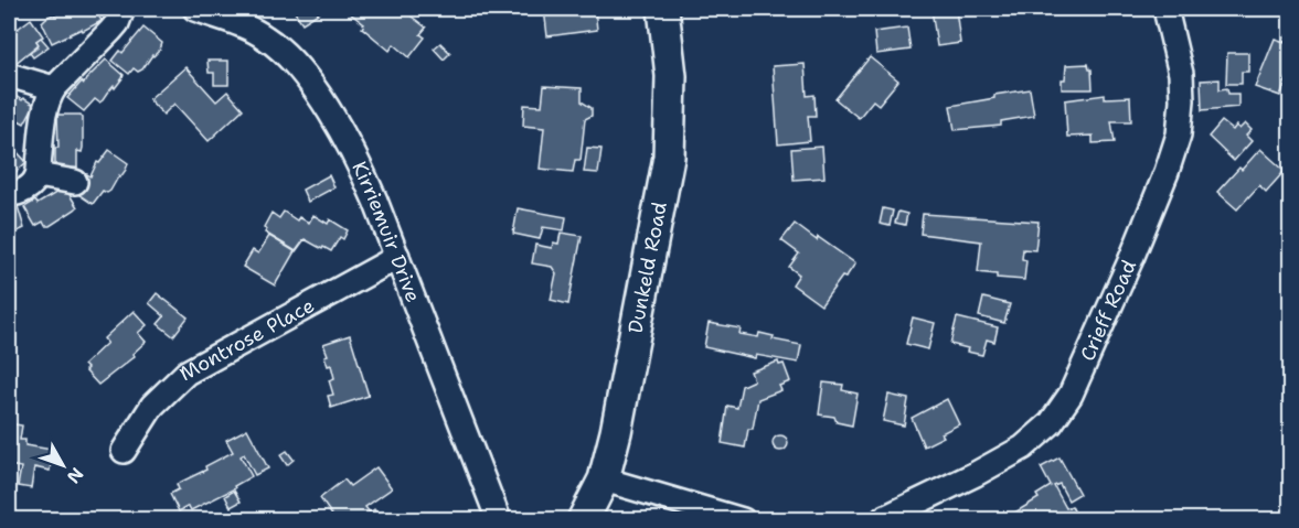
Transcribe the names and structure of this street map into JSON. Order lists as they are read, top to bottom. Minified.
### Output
{"streets":{"main road":["Dunkeld Road"],"street":["Kirriemuir Drive","Crieff Road","Montrose Place"]},"crossings":[["Kirriemuir Drive","Montrose Place"]],"north":"bottom right"}
